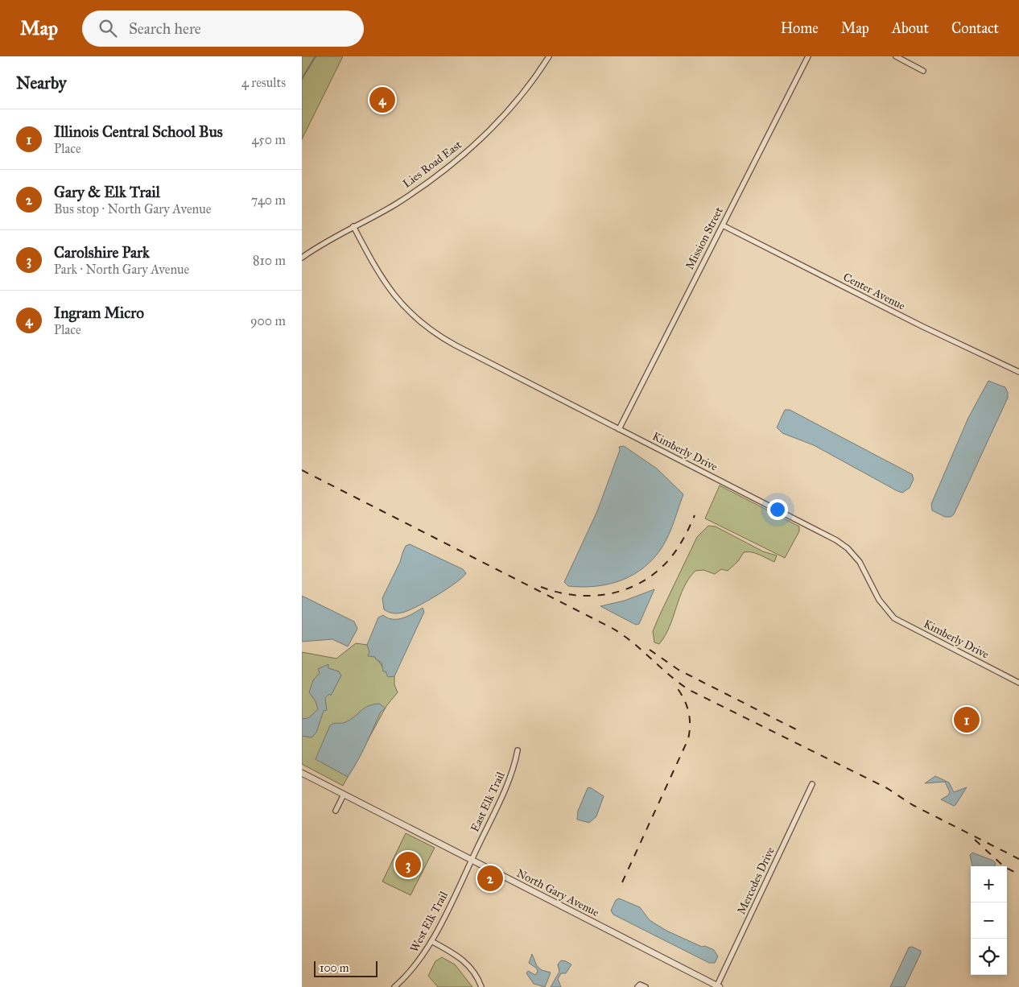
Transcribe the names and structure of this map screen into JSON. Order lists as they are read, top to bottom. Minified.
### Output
{"streets":{"street":["Lies Road East","Mission Street","Center Avenue","Kimberly Drive","East Elk Trail","Mercedes Drive","North Gary Avenue","West Elk Trail"]},"crossings":[["Lies Road East","Kimberly Drive"],["Mission Street","Center Avenue"],["Mission Street","Kimberly Drive"],["East Elk Trail","North Gary Avenue"],["East Elk Trail","West Elk Trail"],["Mercedes Drive","North Gary Avenue"],["North Gary Avenue","West Elk Trail"]],"scale_bar":"100 m","page":{"header":"Map","search":"Search here","nav":["Home","Map","About","Contact"],"heading":["Nearby","4 results"],"pins":["4","1","3","2"],"list":[{"mark":"1","name":"Illinois Central School Bus","note":"Place","value":"450 m"},{"mark":"2","name":"Gary & Elk Trail","note":"Bus stop · North Gary Avenue","value":"740 m"},{"mark":"3","name":"Carolshire Park","note":"Park · North Gary Avenue","value":"810 m"},{"mark":"4","name":"Ingram Micro","note":"Place","value":"900 m"}],"map_buttons":["+","−"],"scale":"100 m"}}
